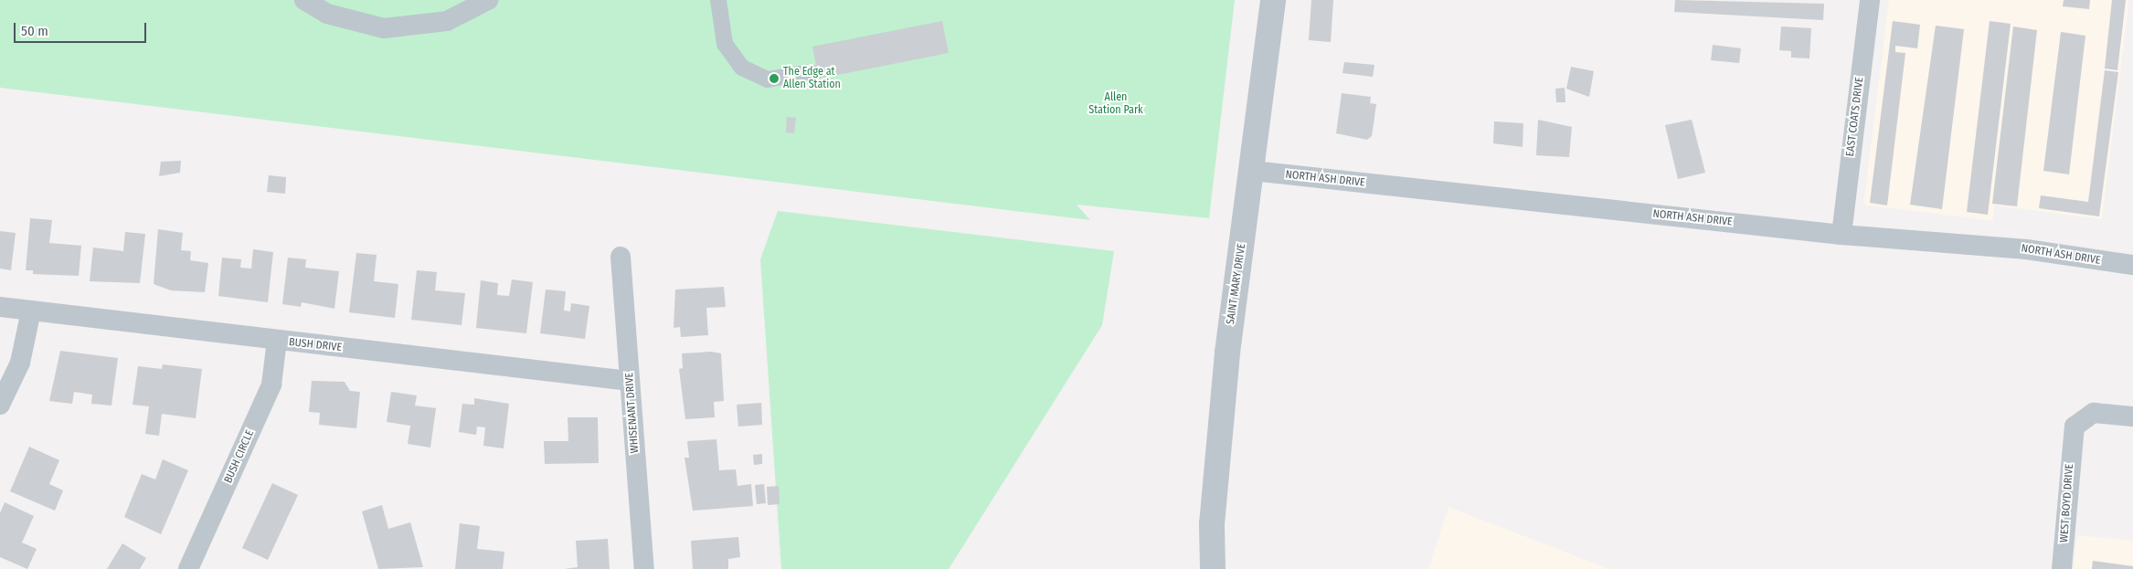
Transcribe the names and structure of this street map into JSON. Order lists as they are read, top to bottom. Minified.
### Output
{"streets":{"street":["EAST COATS DRIVE","NORTH ASH DRIVE","SAINT MARY DRIVE","BUSH DRIVE","WHISENANT DRIVE","BUSH CIRCLE","WEST BOYD DRIVE"]},"crossings":[["EAST COATS DRIVE","NORTH ASH DRIVE"],["NORTH ASH DRIVE","SAINT MARY DRIVE"],["BUSH DRIVE","WHISENANT DRIVE"],["BUSH DRIVE","BUSH CIRCLE"]],"parks":["Allen Station Park"],"places":["The Edge at Allen Station"],"scale_bar":"50 m"}
